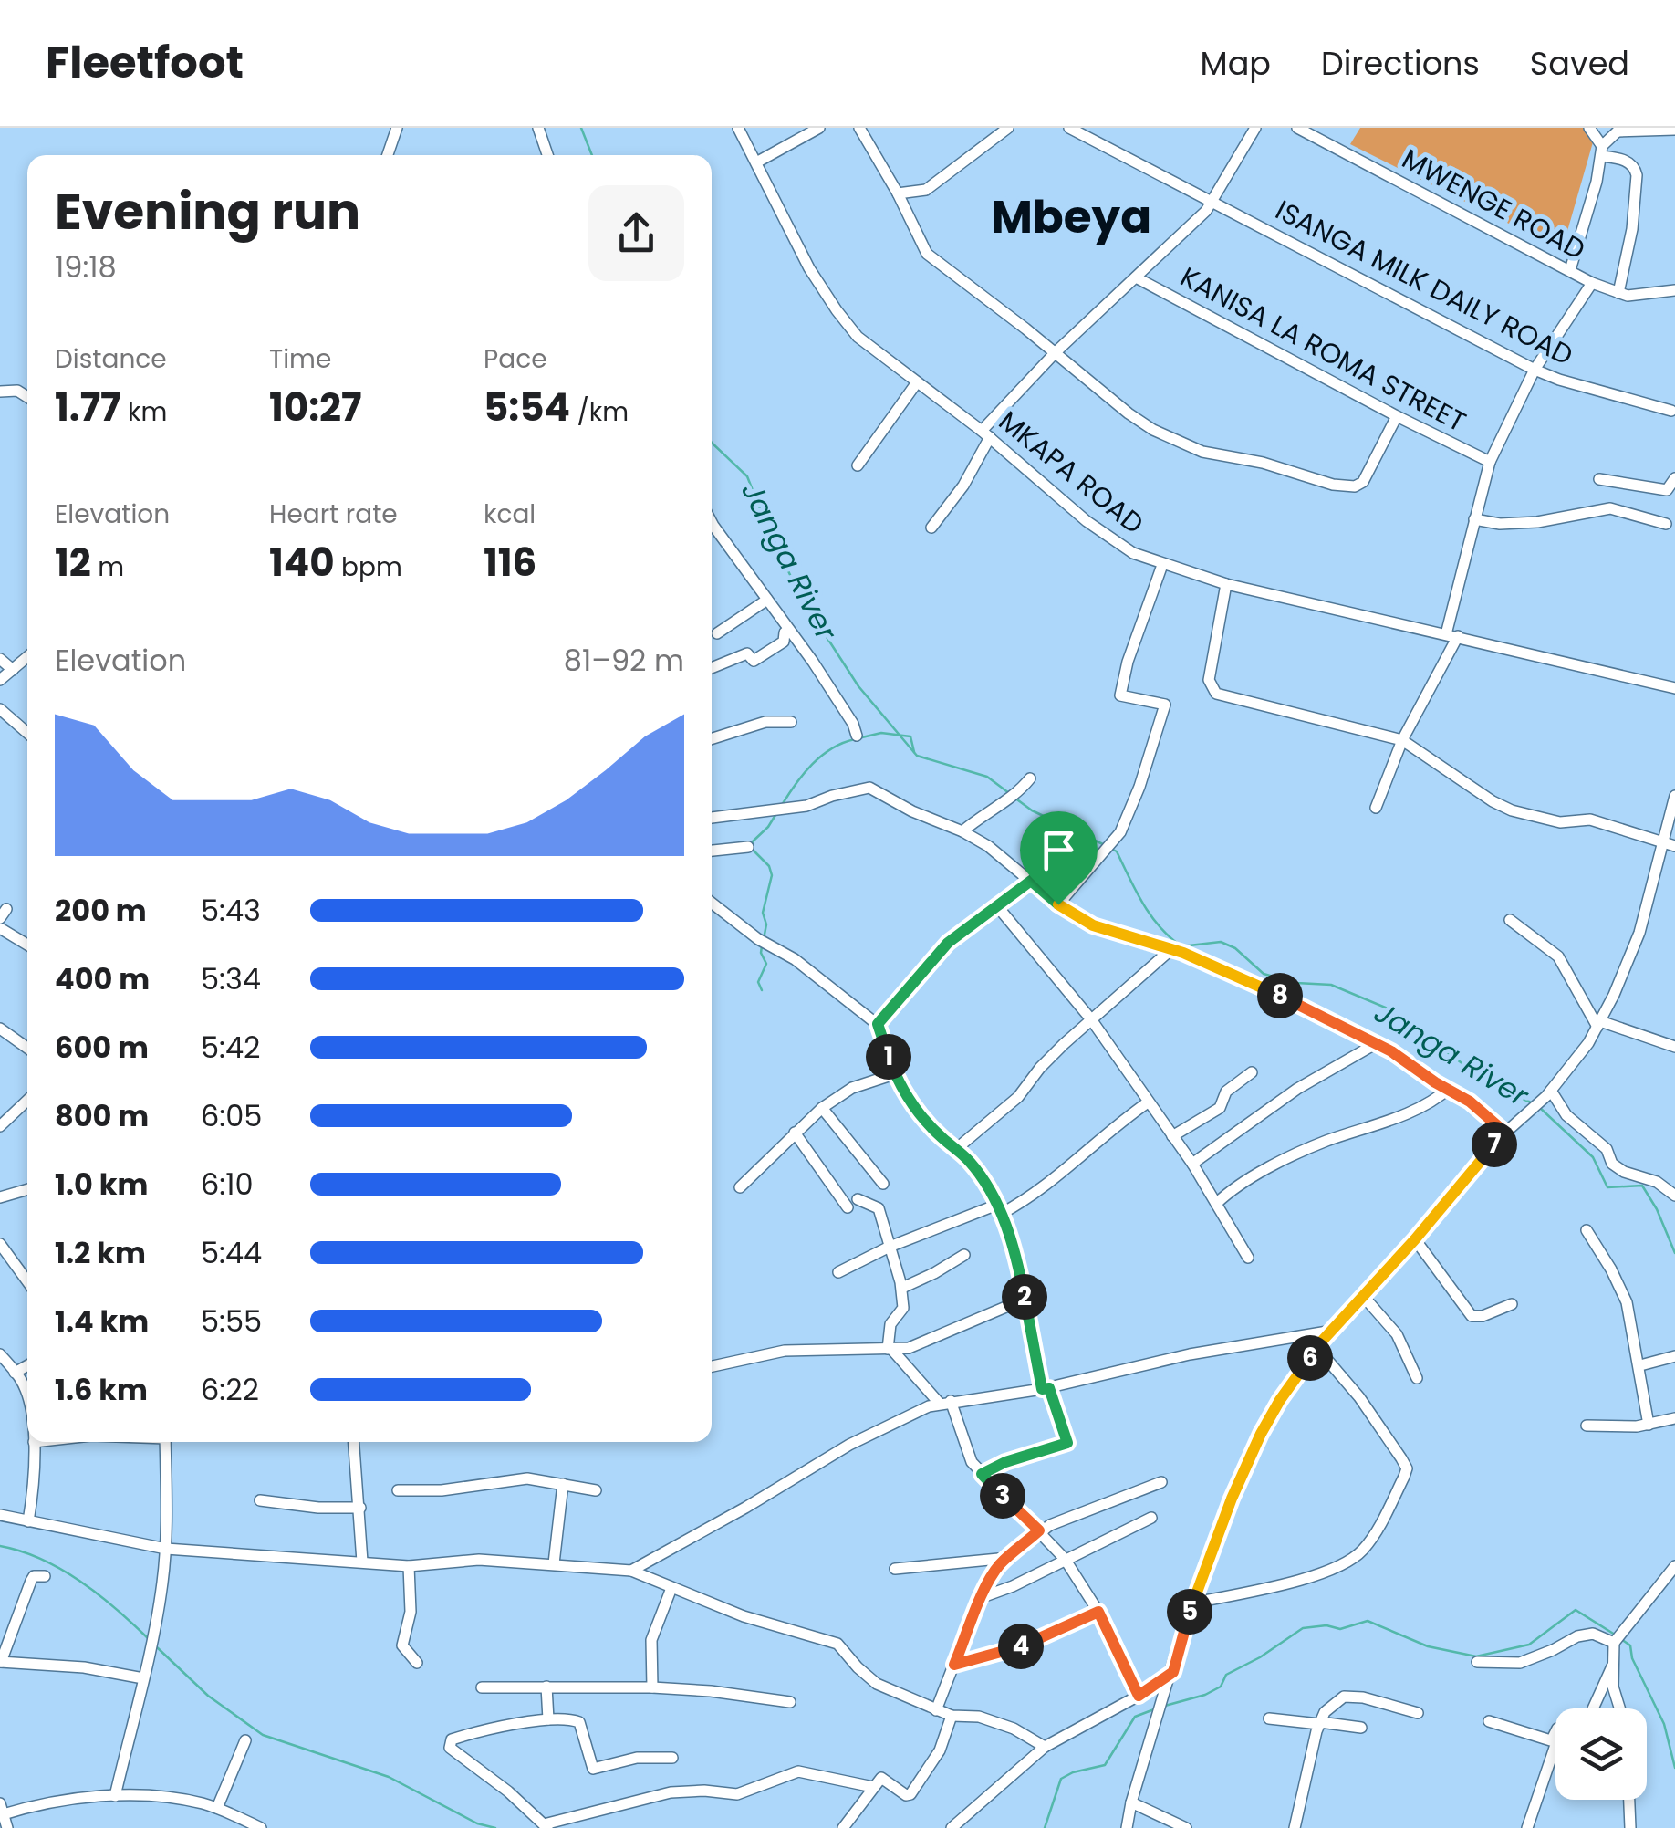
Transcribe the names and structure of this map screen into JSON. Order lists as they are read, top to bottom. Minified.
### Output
{"streets":{"street":["MWENGE ROAD","ISANGA MILK DAILY ROAD","KANISA LA ROMA STREET","MKAPA ROAD"]},"districts":["Mbeya"],"water":["Janga River"],"page":{"header":"Fleetfoot","nav":["Map","Directions","Saved"],"heading":["Evening run","19:18"],"stats":[["Distance","1.77 km"],["Time","10:27"],["Pace","5:54 /km"],["Elevation","12 m"],["Heart rate","140 bpm"],["kcal","116"]],"chart":["Elevation","81–92 m"],"list":[{"name":"200 m","note":"5:43"},{"name":"400 m","note":"5:34"},{"name":"600 m","note":"5:42"},{"name":"800 m","note":"6:05"},{"name":"1.0 km","note":"6:10"},{"name":"1.2 km","note":"5:44"},{"name":"1.4 km","note":"5:55"},{"name":"1.6 km","note":"6:22"}],"pins":["8","1","7","2","6","3","5","4"]}}
